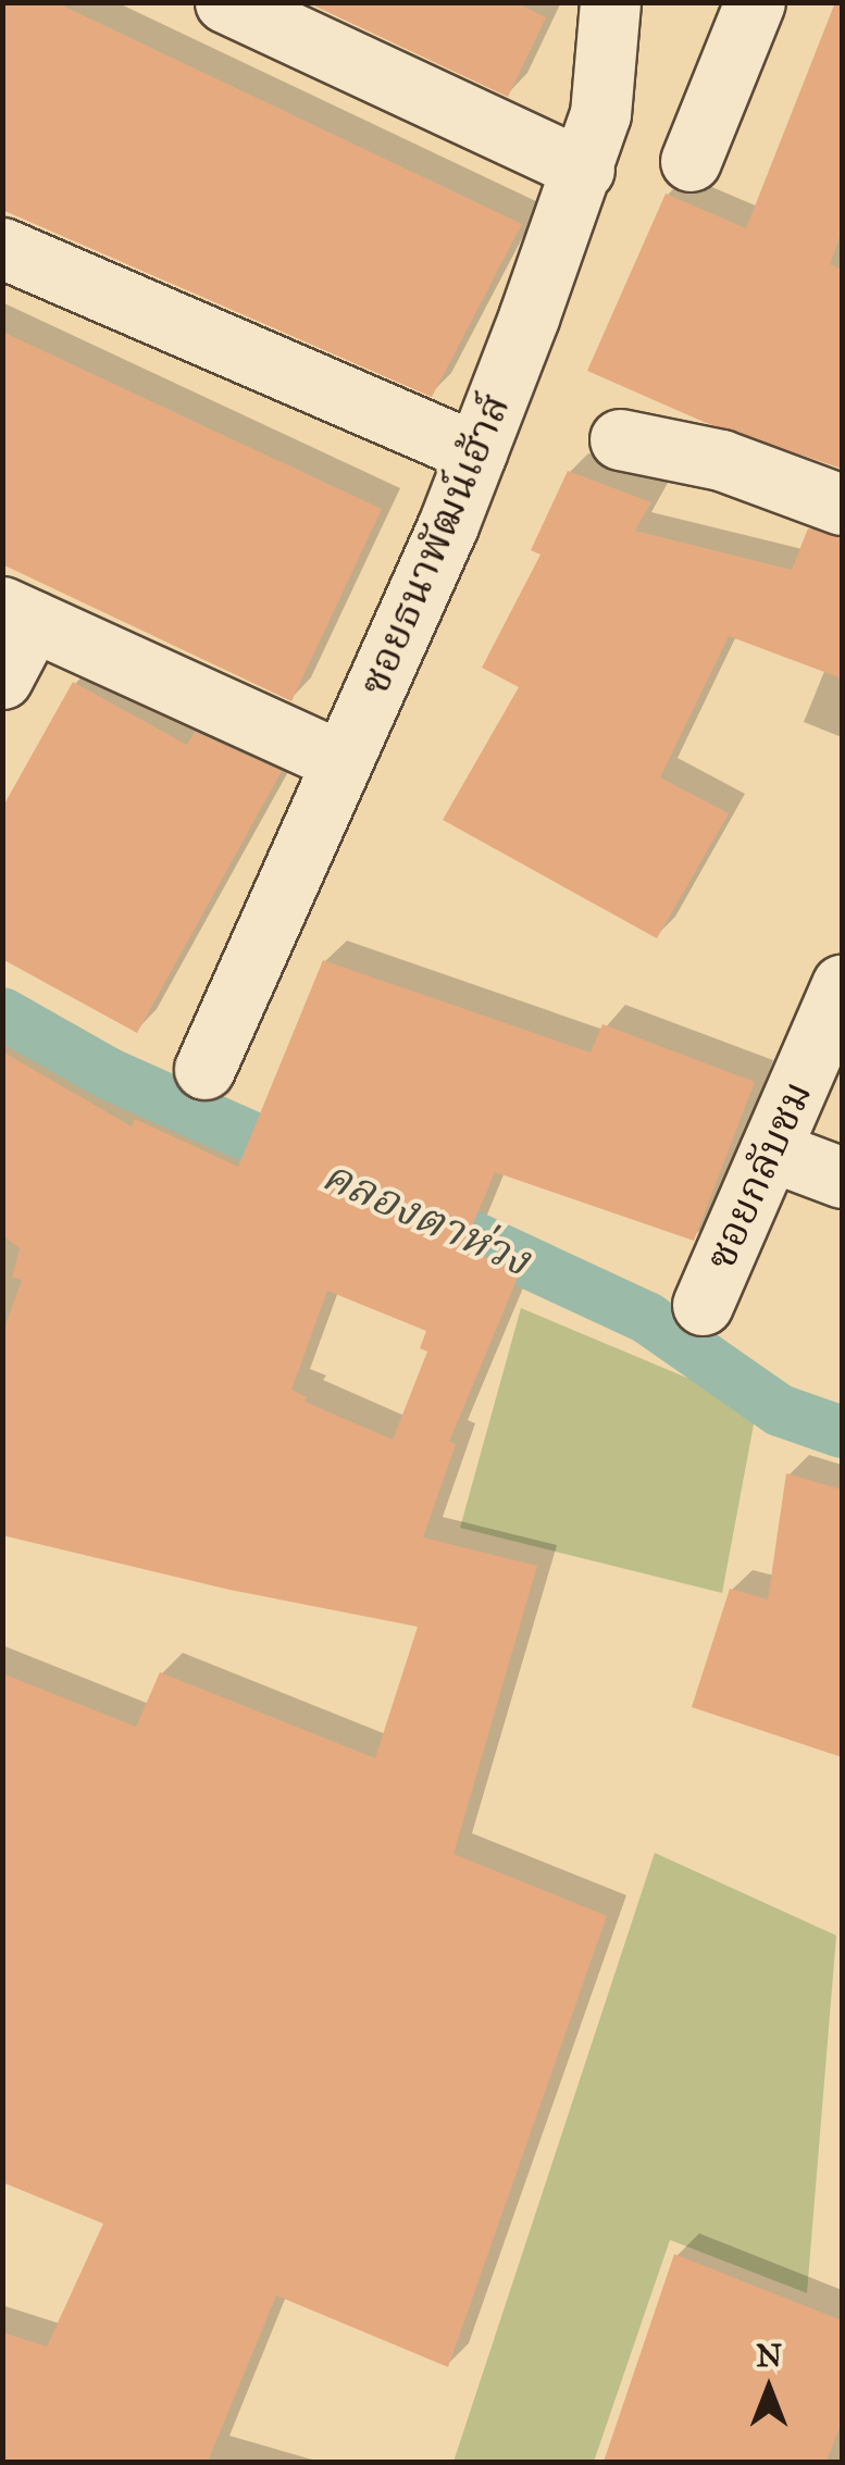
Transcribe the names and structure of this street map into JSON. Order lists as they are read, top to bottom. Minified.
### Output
{"streets":{"street":["ซอยธนาพัฒน์เฮ้าส์","ซอยกลับชม"]},"water":["คลองตาห่วง"],"north":"top"}
